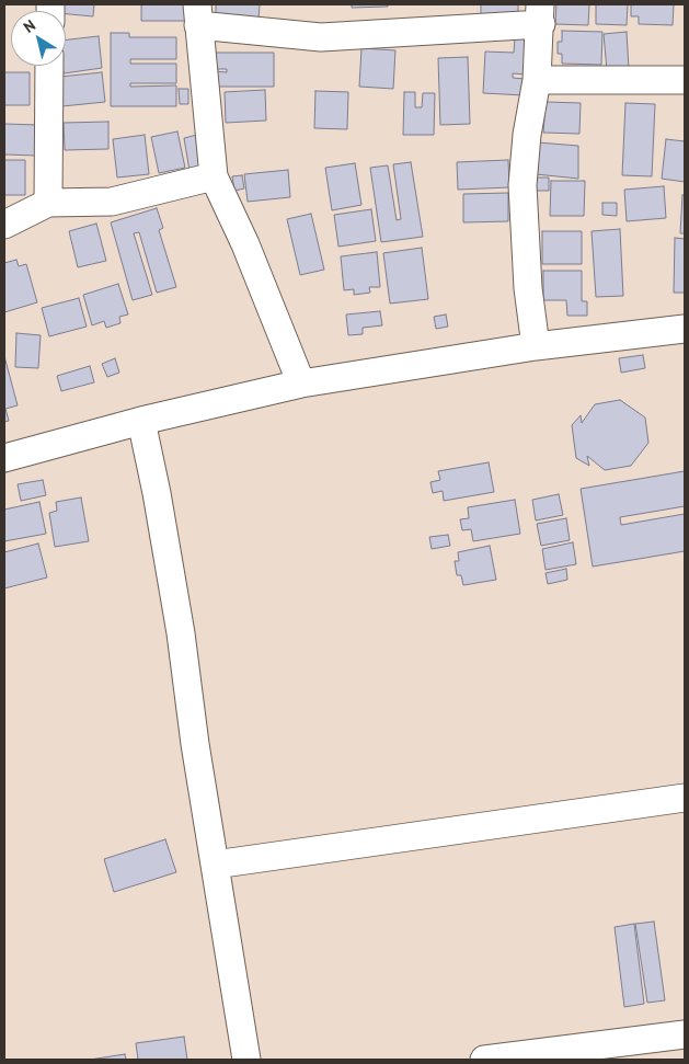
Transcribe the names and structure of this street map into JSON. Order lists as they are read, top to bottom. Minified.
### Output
{"north":"top left"}
